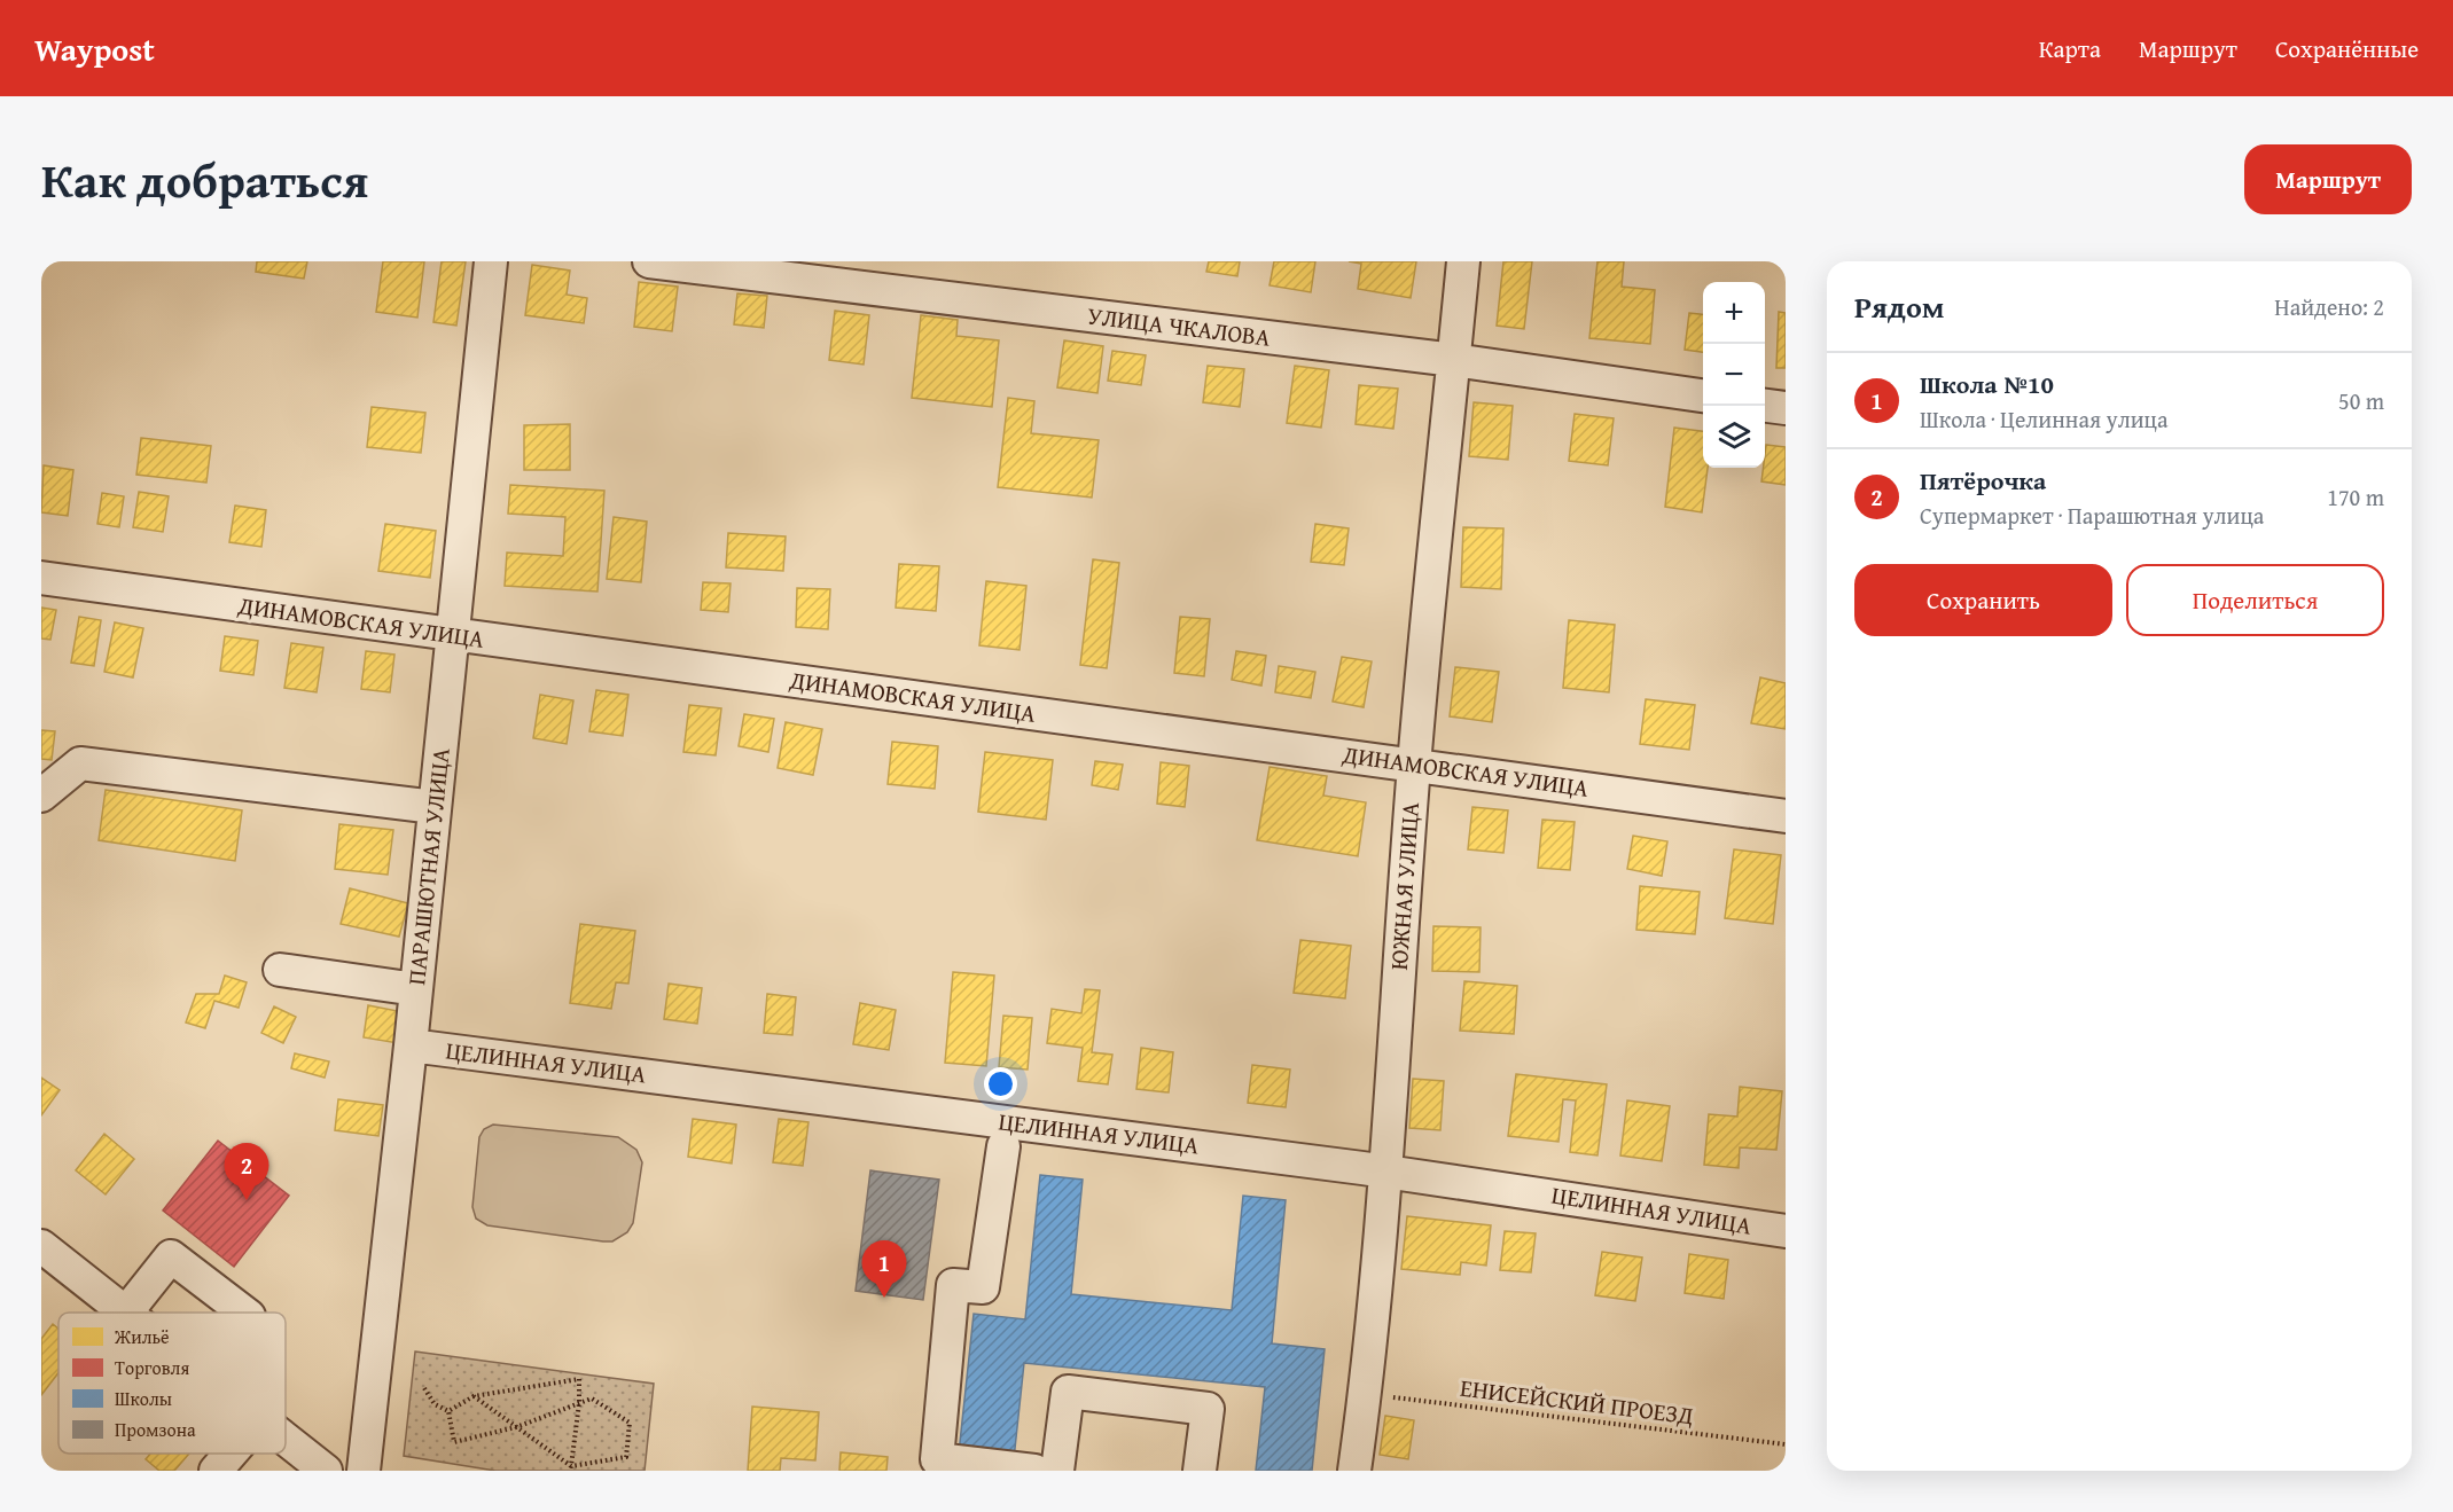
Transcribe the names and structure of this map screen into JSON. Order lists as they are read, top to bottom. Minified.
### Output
{"streets":{"street":["УЛИЦА ЧКАЛОВА","ДИНАМОВСКАЯ УЛИЦА","ПАРАШЮТНАЯ УЛИЦА","ЮЖНАЯ УЛИЦА","ЦЕЛИННАЯ УЛИЦА"],"path":["ЕНИСЕЙСКИЙ ПРОЕЗД"]},"crossings":[["УЛИЦА ЧКАЛОВА","ЮЖНАЯ УЛИЦА"],["ДИНАМОВСКАЯ УЛИЦА","ПАРАШЮТНАЯ УЛИЦА"],["ДИНАМОВСКАЯ УЛИЦА","ЮЖНАЯ УЛИЦА"],["ПАРАШЮТНАЯ УЛИЦА","ЦЕЛИННАЯ УЛИЦА"],["ЮЖНАЯ УЛИЦА","ЦЕЛИННАЯ УЛИЦА"],["ЮЖНАЯ УЛИЦА","ЕНИСЕЙСКИЙ ПРОЕЗД"]],"legend":["Жильё","Торговля","Школы","Промзона"],"page":{"header":"Waypost","nav":["Карта","Маршрут","Сохранённые"],"title":"Как добраться","buttons":["Маршрут",["Сохранить","Поделиться"]],"heading":["Рядом","Найдено: 2"],"map_buttons":["+","−"],"list":[{"mark":"1","name":"Школа №10","note":"Школа · Целинная улица","value":"50 m"},{"mark":"2","name":"Пятёрочка","note":"Супермаркет · Парашютная улица","value":"170 m"}],"pins":["2","1"]}}
